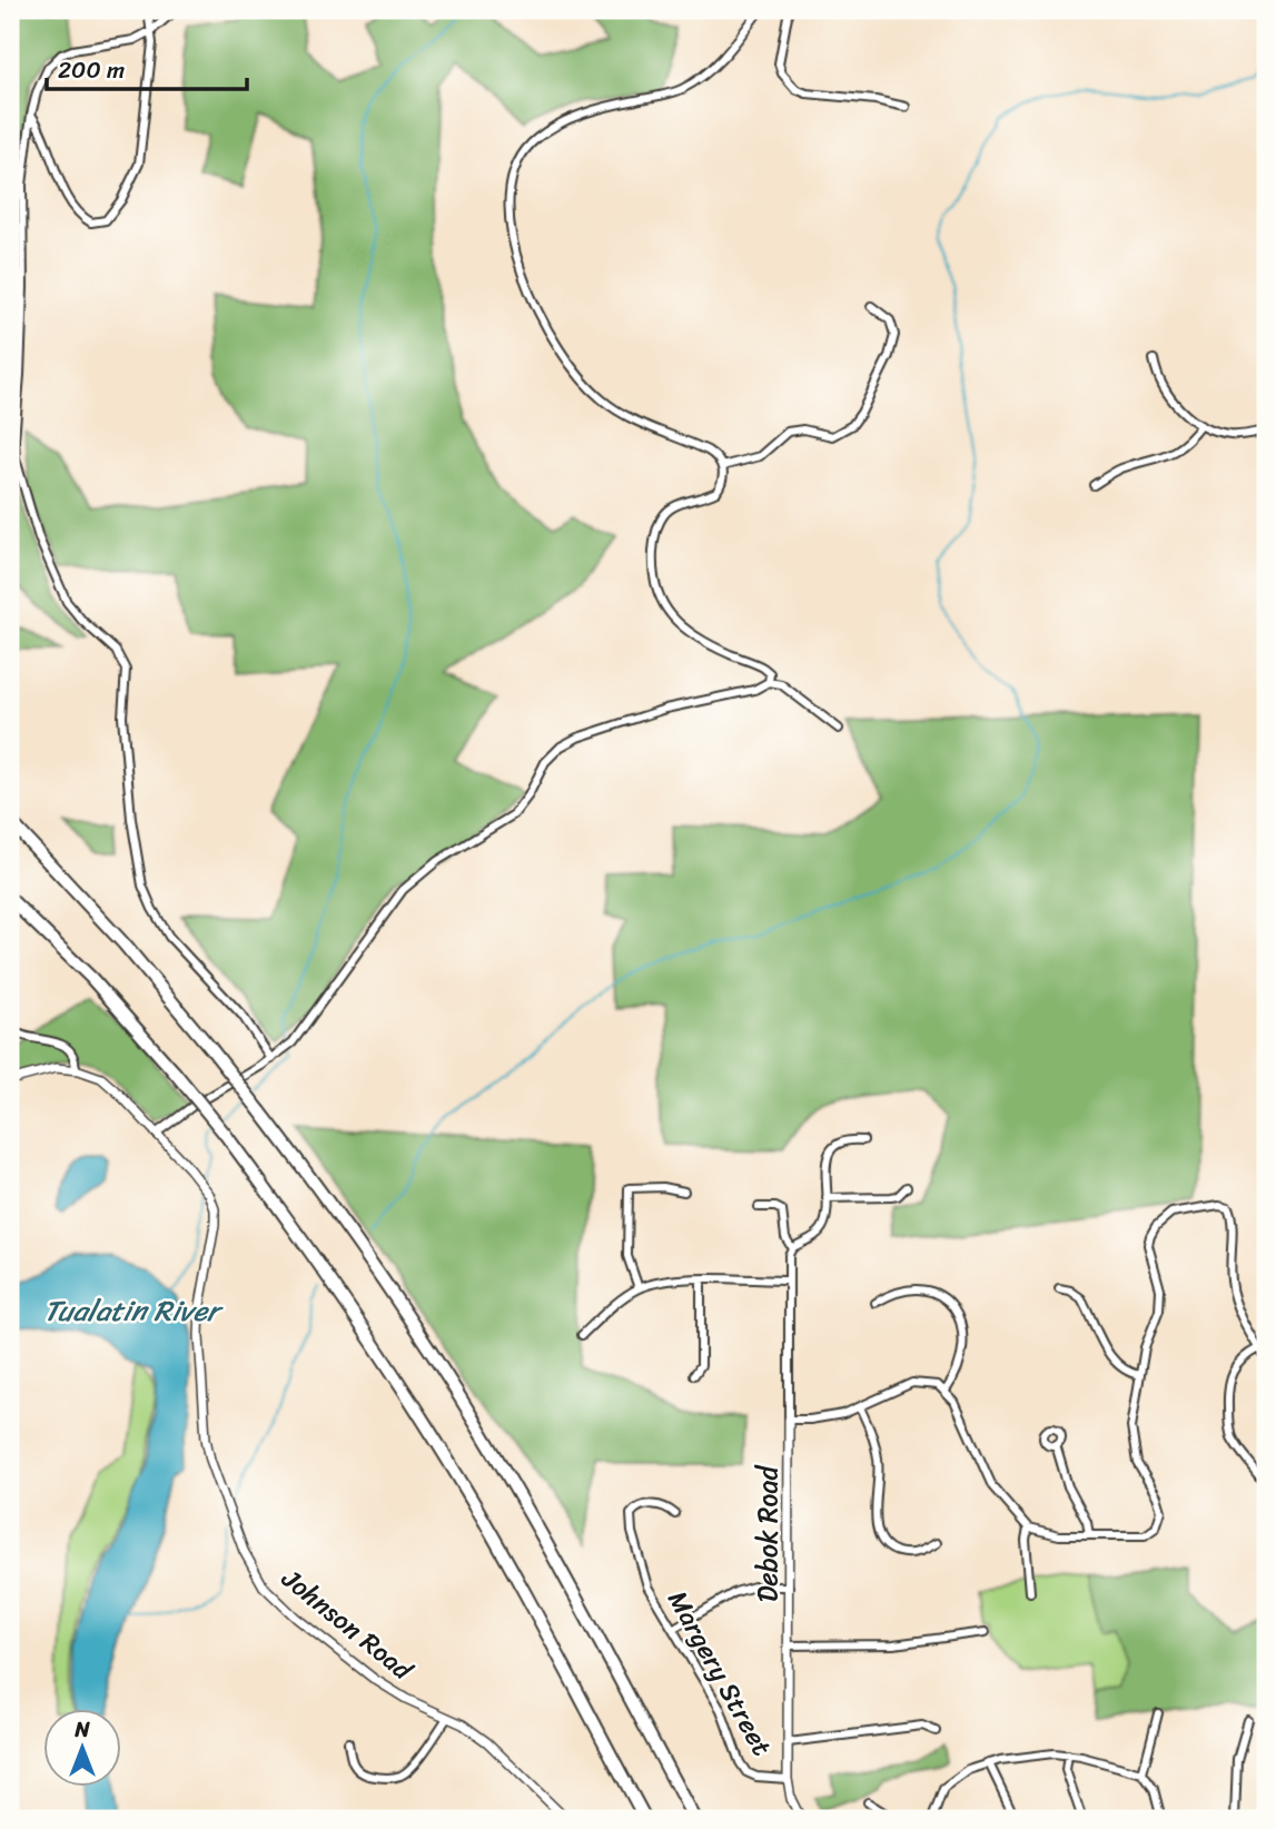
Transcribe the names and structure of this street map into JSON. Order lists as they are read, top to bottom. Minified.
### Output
{"streets":{"street":["Debok Road","Johnson Road","Margery Street"]},"crossings":[["Debok Road","Margery Street"]],"water":["Tualatin River"],"scale_bar":"200 m","north":"top"}
